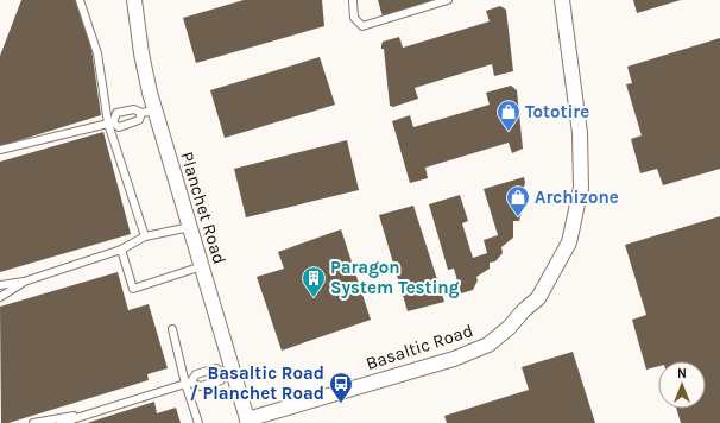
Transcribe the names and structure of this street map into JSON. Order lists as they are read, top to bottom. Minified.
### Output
{"streets":{"street":["Planchet Road","Basaltic Road"]},"crossings":[["Planchet Road","Basaltic Road"]],"places":{"shop":["Tototire","Archizone"],"building":["Paragon System Testing"],"bus stop":["Basaltic Road / Planchet Road"]},"north":"top"}
